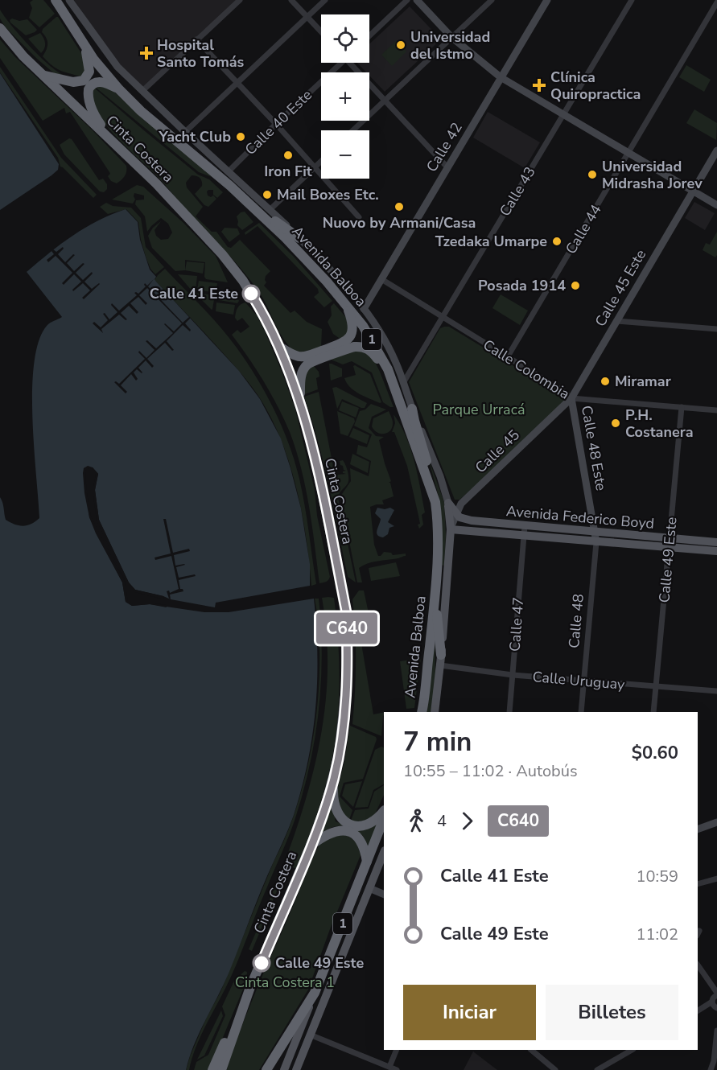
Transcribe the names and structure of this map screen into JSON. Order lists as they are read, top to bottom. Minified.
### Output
{"streets":{"highway":["Cinta Costera","Avenida Balboa","1"],"main road":["Calle 42","Calle 45 Este","Calle 48 Este","Calle 45","Avenida Federico Boyd","Calle 48"],"street":["Calle 40 Este","Calle 43","Calle 44","Calle Colombia","Calle 49 Este","Calle 47","Calle Uruguay"]},"crossings":[["Calle 40 Este","Avenida Balboa"],["Calle 42","Avenida Balboa"],["Calle 42","Calle Colombia"],["Calle 43","Avenida Balboa"],["Calle 43","Calle Colombia"],["Calle 44","Calle Colombia"],["Avenida Balboa","1"],["Avenida Balboa","Calle 45"],["Avenida Balboa","Avenida Federico Boyd"],["Avenida Balboa","Calle Uruguay"],["Calle 45 Este","Calle Colombia"],["Calle 45 Este","Calle 48 Este"],["Calle 45 Este","Calle 45"],["1","Calle 45"],["1","Avenida Federico Boyd"],["Calle Colombia","Calle 48 Este"],["Calle Colombia","Calle 45"],["Calle Colombia","Calle 49 Este"],["Calle 48 Este","Calle 45"],["Calle 48 Este","Avenida Federico Boyd"],["Calle 48 Este","Calle 48"],["Calle 45","Avenida Federico Boyd"],["Avenida Federico Boyd","Calle 49 Este"],["Avenida Federico Boyd","Calle 48"],["Avenida Federico Boyd","Calle 47"],["Calle 49 Este","Calle Uruguay"],["Calle 48","Calle Uruguay"],["Calle 47","Calle Uruguay"]],"parks":["Parque Urracá","Cinta Costera 1"],"places":{"other":["Universidad del Istmo","Yacht Club","Iron Fit","Universidad Midrasha Jorev","Mail Boxes Etc.","Nuovo by Armani/Casa","Tzedaka Umarpe","Posada 1914","Calle 41 Este","Miramar","P.H. Costanera","Calle 49 Este"],"health":["Hospital Santo Tomás","Clínica Quiropractica"]},"lines":["bus line C640"],"page":{"on_map":"C640","map_buttons":["+","−"],"heading":["7 min","10:55 – 11:02 · Autobús","$0.60"],"legs":["4","C640"],"list":[{"name":"Calle 41 Este","value":"10:59"},{"name":"Calle 49 Este","value":"11:02"}],"buttons":["Iniciar","Billetes"]}}
